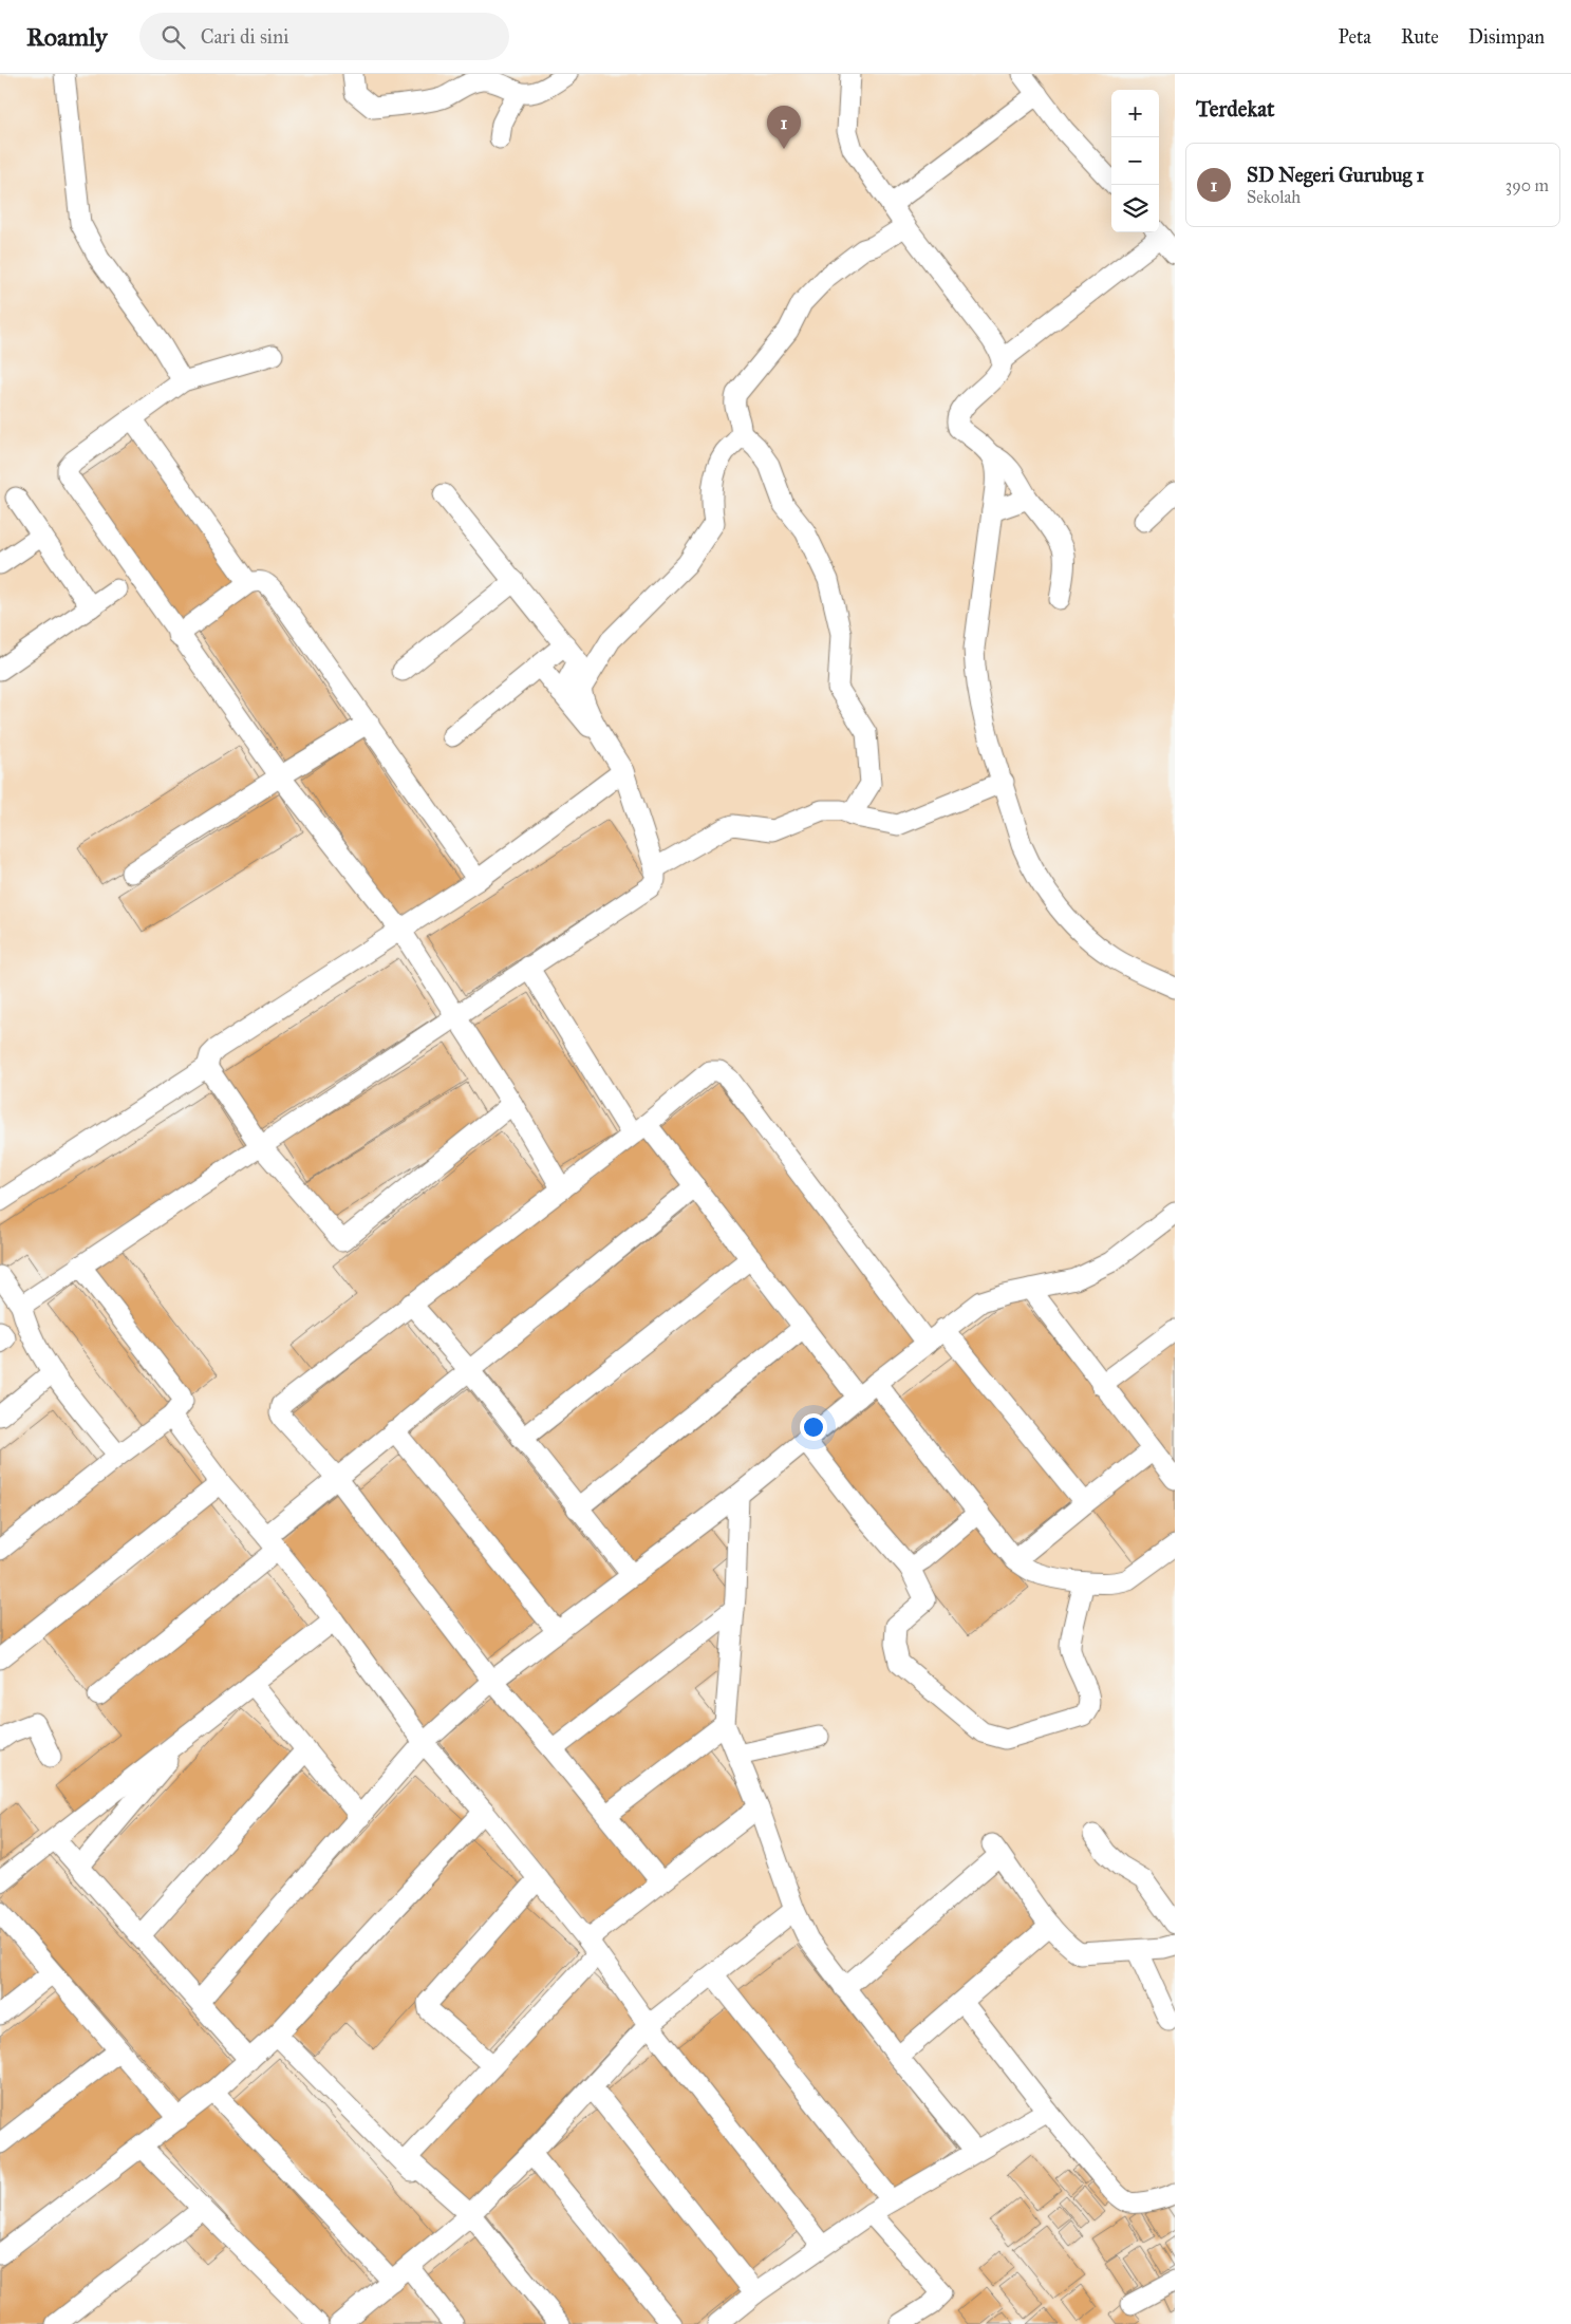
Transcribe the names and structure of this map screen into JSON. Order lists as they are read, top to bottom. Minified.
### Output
{"page":{"header":"Roamly","search":"Cari di sini","nav":["Peta","Rute","Disimpan"],"heading":"Terdekat","map_buttons":["+","−"],"pins":"1","list":[{"mark":"1","name":"SD Negeri Gurubug 1","note":"Sekolah","value":"390 m"}]}}
